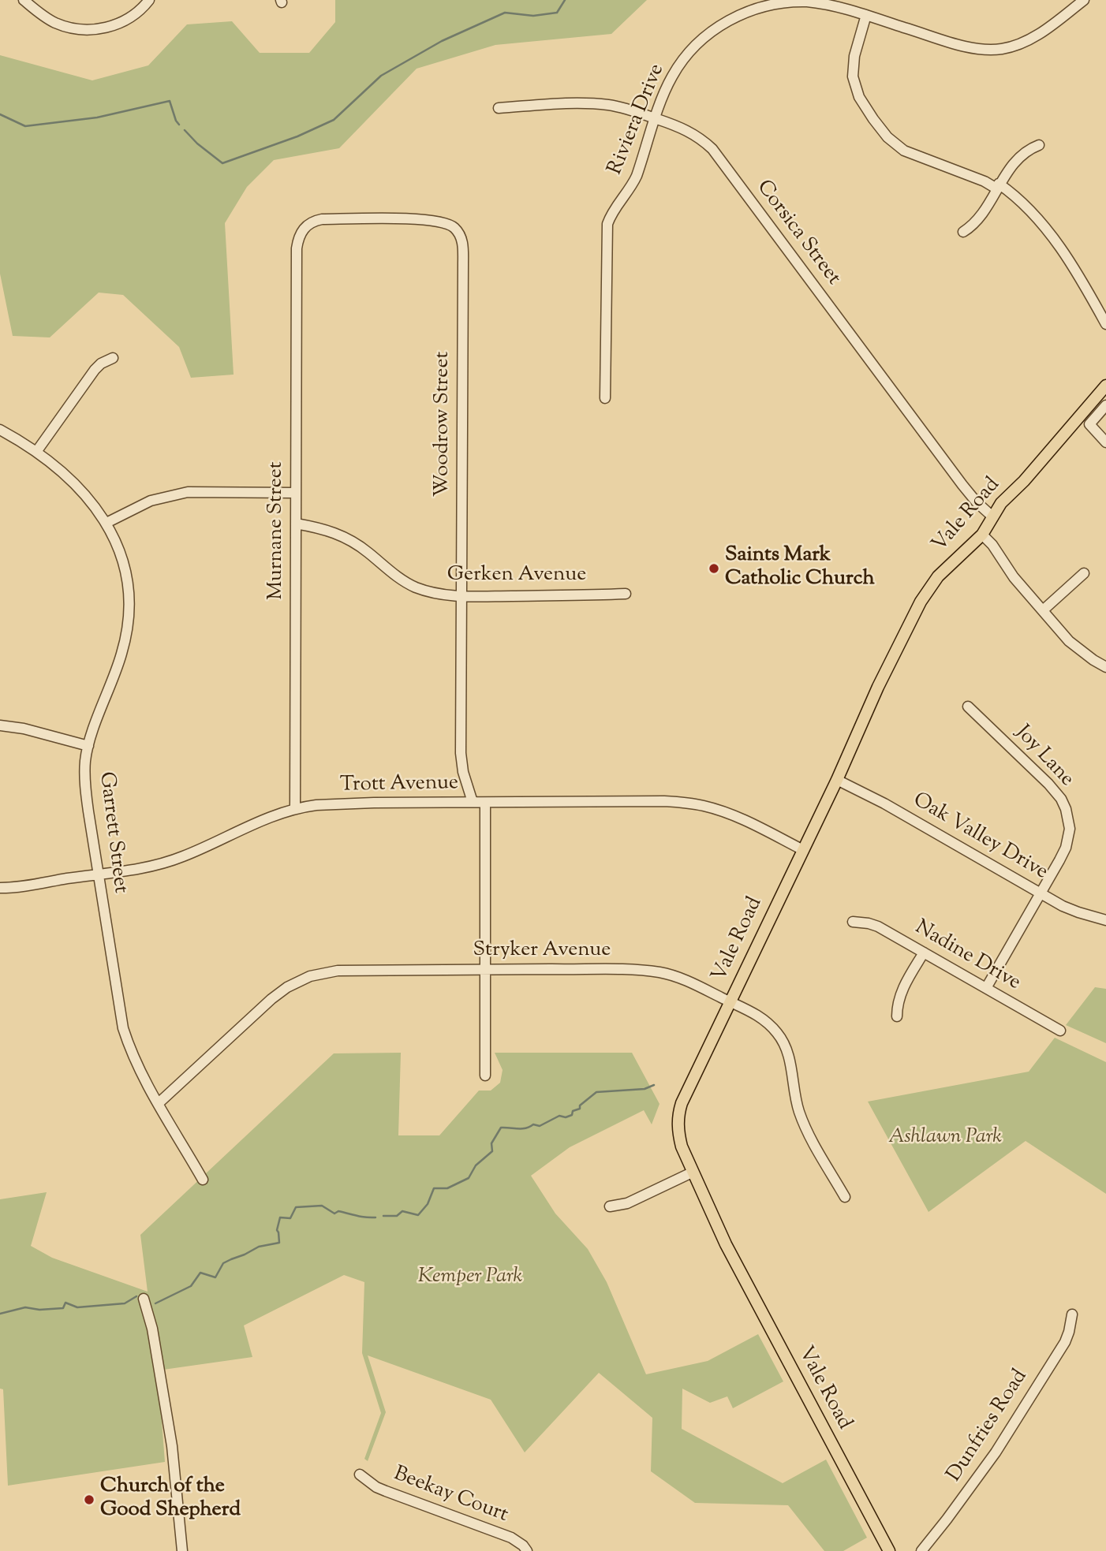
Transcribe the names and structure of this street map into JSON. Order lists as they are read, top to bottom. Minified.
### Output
{"streets":{"main road":["Vale Road"],"street":["Riviera Drive","Corsica Street","Woodrow Street","Murnane Street","Gerken Avenue","Joy Lane","Trott Avenue","Garrett Street","Oak Valley Drive","Stryker Avenue","Nadine Drive","Dunfries Road","Beekay Court"]},"crossings":[["Riviera Drive","Corsica Street"],["Corsica Street","Vale Road"],["Woodrow Street","Murnane Street"],["Woodrow Street","Gerken Avenue"],["Woodrow Street","Trott Avenue"],["Vale Road","Trott Avenue"],["Vale Road","Oak Valley Drive"],["Vale Road","Stryker Avenue"],["Murnane Street","Gerken Avenue"],["Murnane Street","Trott Avenue"],["Joy Lane","Oak Valley Drive"],["Joy Lane","Nadine Drive"],["Trott Avenue","Garrett Street"],["Garrett Street","Stryker Avenue"]],"parks":["Ashlawn Park","Kemper Park"],"places":["Saints Mark Catholic Church","Church of the Good Shepherd"]}
